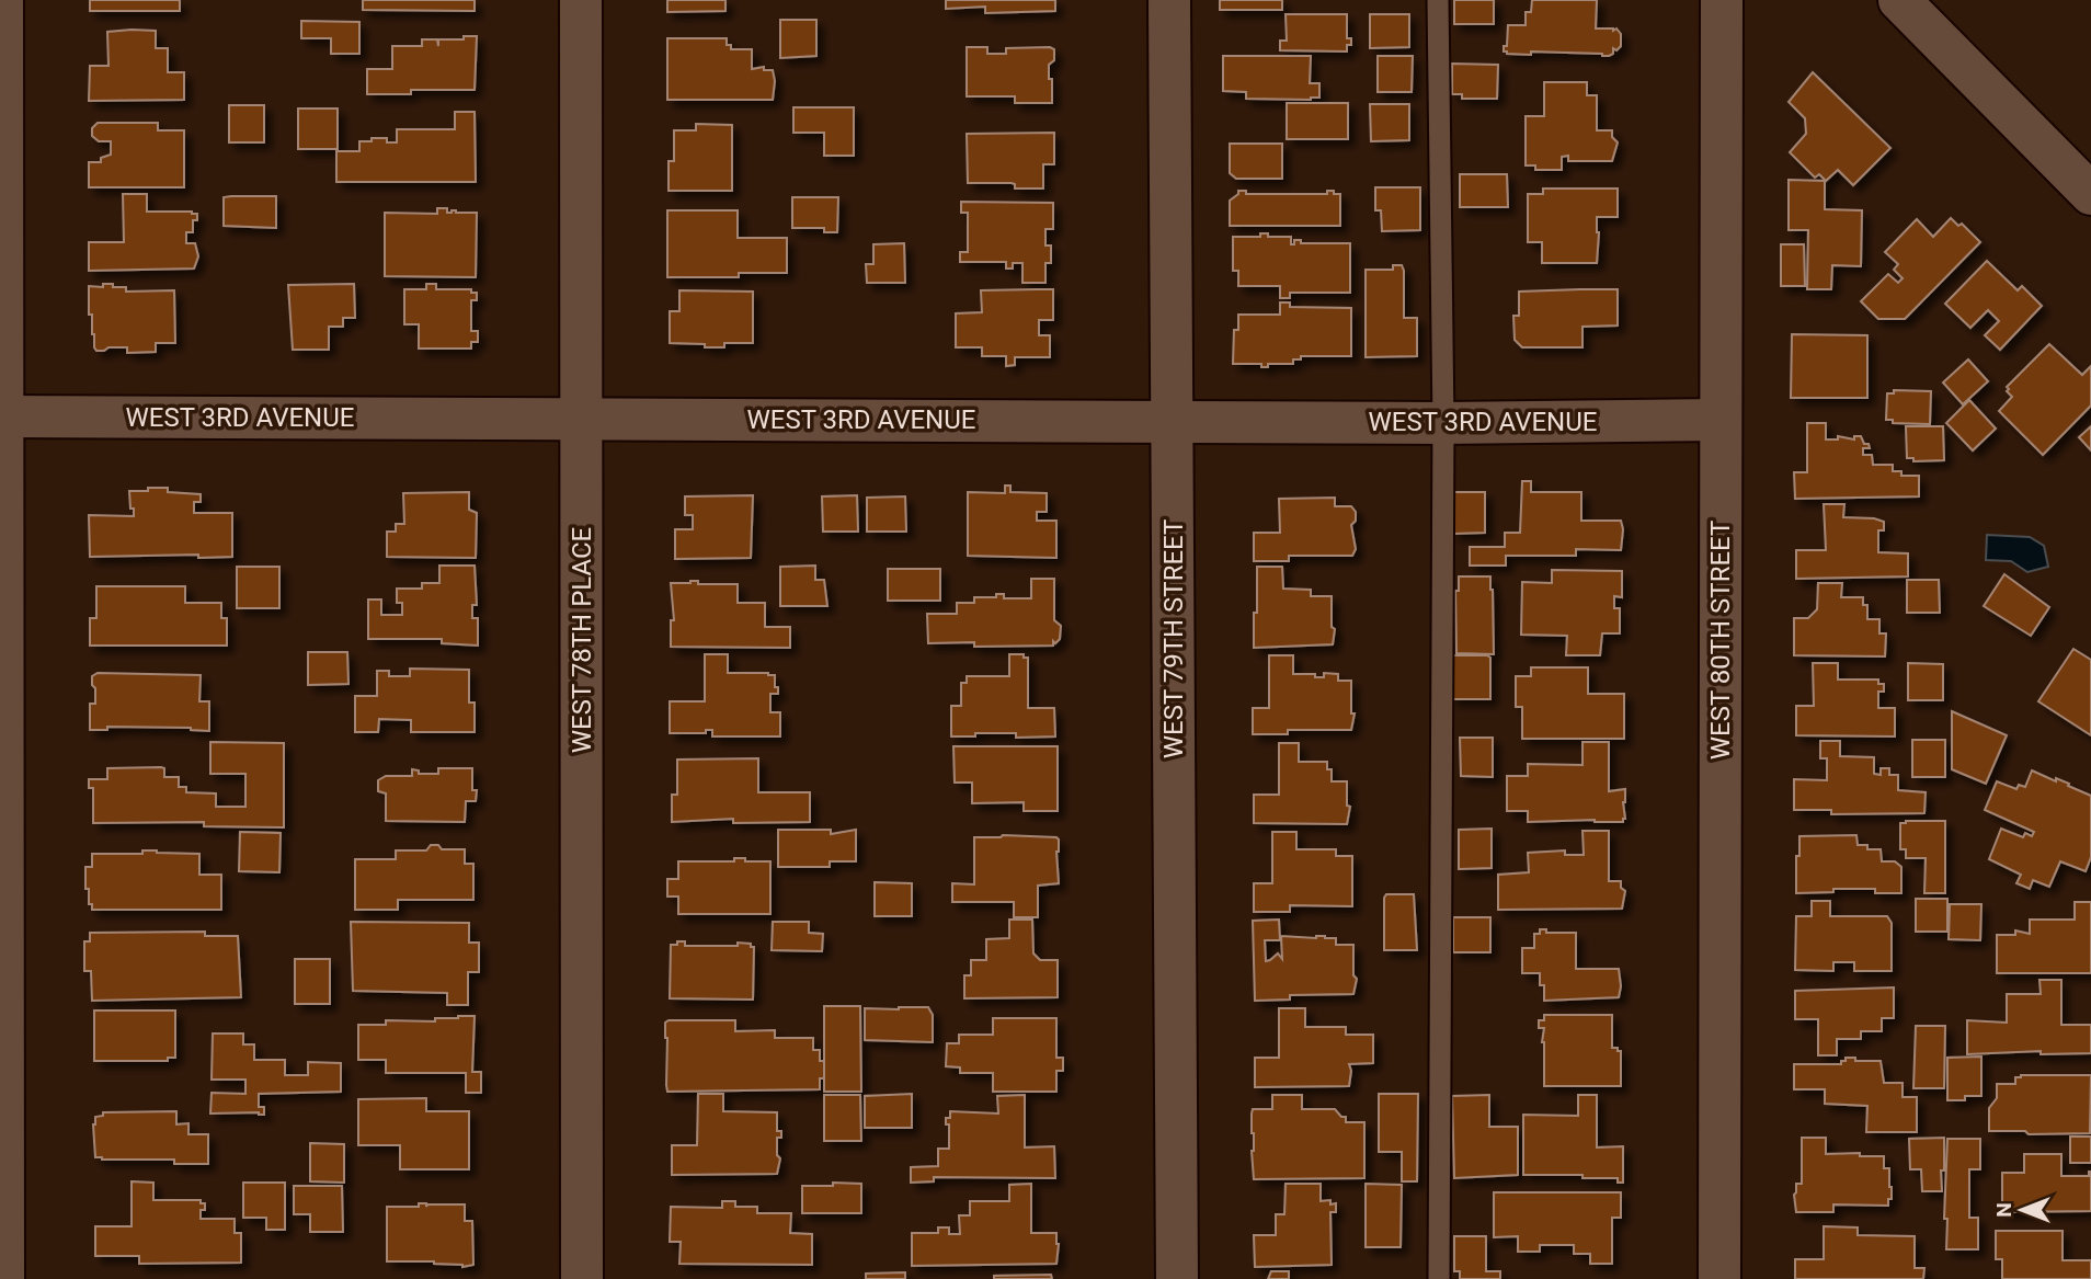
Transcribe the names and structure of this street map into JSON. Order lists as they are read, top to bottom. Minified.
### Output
{"streets":{"street":["WEST 3RD AVENUE","WEST 79TH STREET","WEST 78TH PLACE","WEST 80TH STREET"]},"crossings":[["WEST 3RD AVENUE","WEST 79TH STREET"],["WEST 3RD AVENUE","WEST 78TH PLACE"],["WEST 3RD AVENUE","WEST 80TH STREET"]],"north":"left"}
